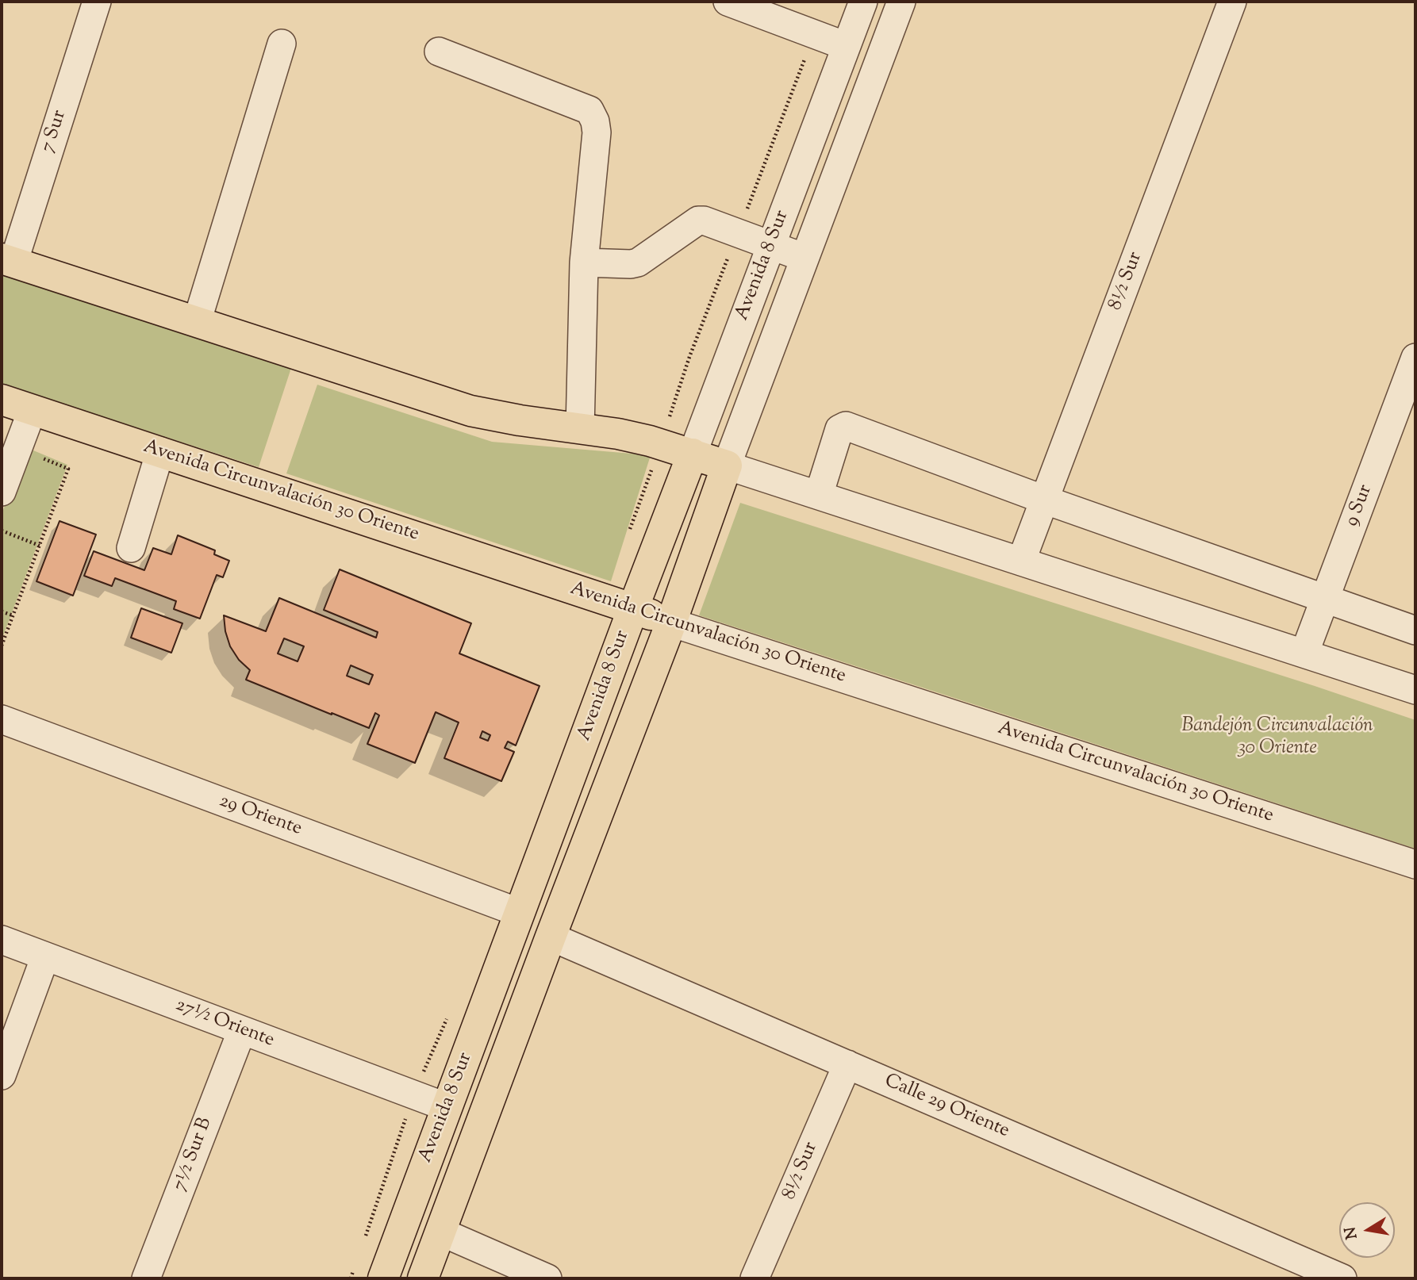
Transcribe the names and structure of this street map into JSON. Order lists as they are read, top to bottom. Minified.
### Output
{"streets":{"main road":["Avenida 8 Sur","Avenida Circunvalación 30 Oriente"],"street":["7 Sur","8½ Sur","9 Sur","29 Oriente","27½ Oriente","Calle 29 Oriente","7½ Sur B"]},"crossings":[["Avenida 8 Sur","Avenida Circunvalación 30 Oriente"],["Avenida 8 Sur","29 Oriente"],["Avenida 8 Sur","27½ Oriente"],["Avenida 8 Sur","Calle 29 Oriente"],["8½ Sur","Calle 29 Oriente"],["27½ Oriente","7½ Sur B"]],"parks":["Bandejón Circunvalación 30 Oriente"],"north":"left"}
